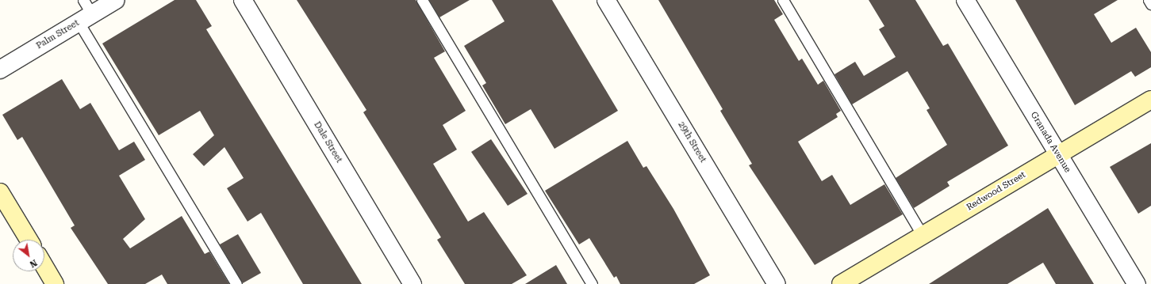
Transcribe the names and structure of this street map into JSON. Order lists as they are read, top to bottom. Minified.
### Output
{"streets":{"street":["Palm Street","Dale Street","29th Street","Granada Avenue","Redwood Street"]},"crossings":[["Granada Avenue","Redwood Street"]],"north":"bottom right"}
